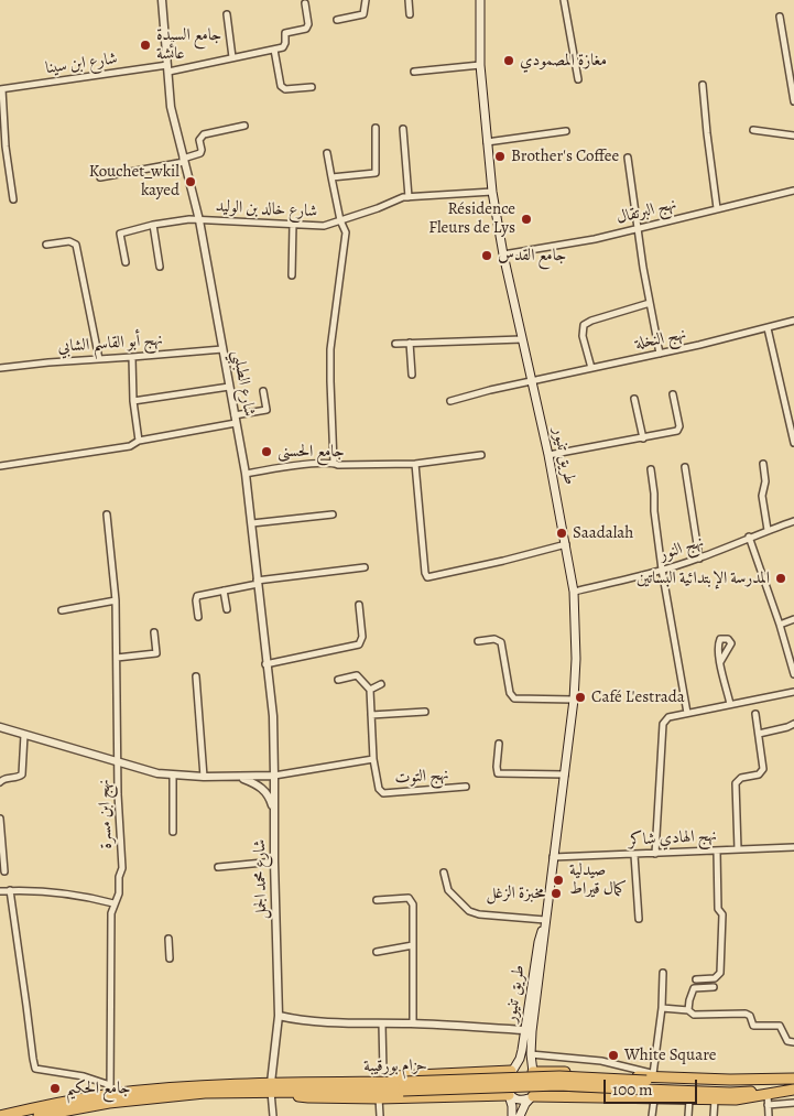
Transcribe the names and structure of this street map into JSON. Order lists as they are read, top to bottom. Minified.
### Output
{"streets":{"highway":["حزام بورقيبة"],"main road":["طريق تنيور"],"street":["شارع ابن سينا","شارع خالد بن الوليد","نهج البرتقال","نهج النخلة","نهج أبو القاسم الشابي","شارع الطبلبي","نهج النور","نهج التوت","نهج ابن مسرة","نهج الهادي شاكر","شارع محمد الجمل"]},"crossings":[["شارع ابن سينا","شارع الطبلبي"],["شارع خالد بن الوليد","شارع الطبلبي"],["شارع خالد بن الوليد","طريق تنيور"],["نهج البرتقال","طريق تنيور"],["نهج النخلة","طريق تنيور"],["نهج أبو القاسم الشابي","شارع الطبلبي"],["شارع الطبلبي","نهج التوت"],["شارع الطبلبي","شارع محمد الجمل"],["طريق تنيور","نهج النور"],["طريق تنيور","نهج الهادي شاكر"],["نهج التوت","شارع محمد الجمل"],["نهج ابن مسرة","حزام بورقيبة"],["شارع محمد الجمل","حزام بورقيبة"]],"places":["جامع السيدة عائشة","مغازة المصمودي","Brother's Coffee","Kouchet_wkil kayed","Résidence Fleurs de Lys","جامع القدس","جامع الحسنى","Saadalah","المدرسة الإبتدائية البساتين","Café L'estrada","صيدلية كمال قيراط","مخبزة الزغل","White Square","جامع الحكيم"],"scale_bar":"100 m"}
